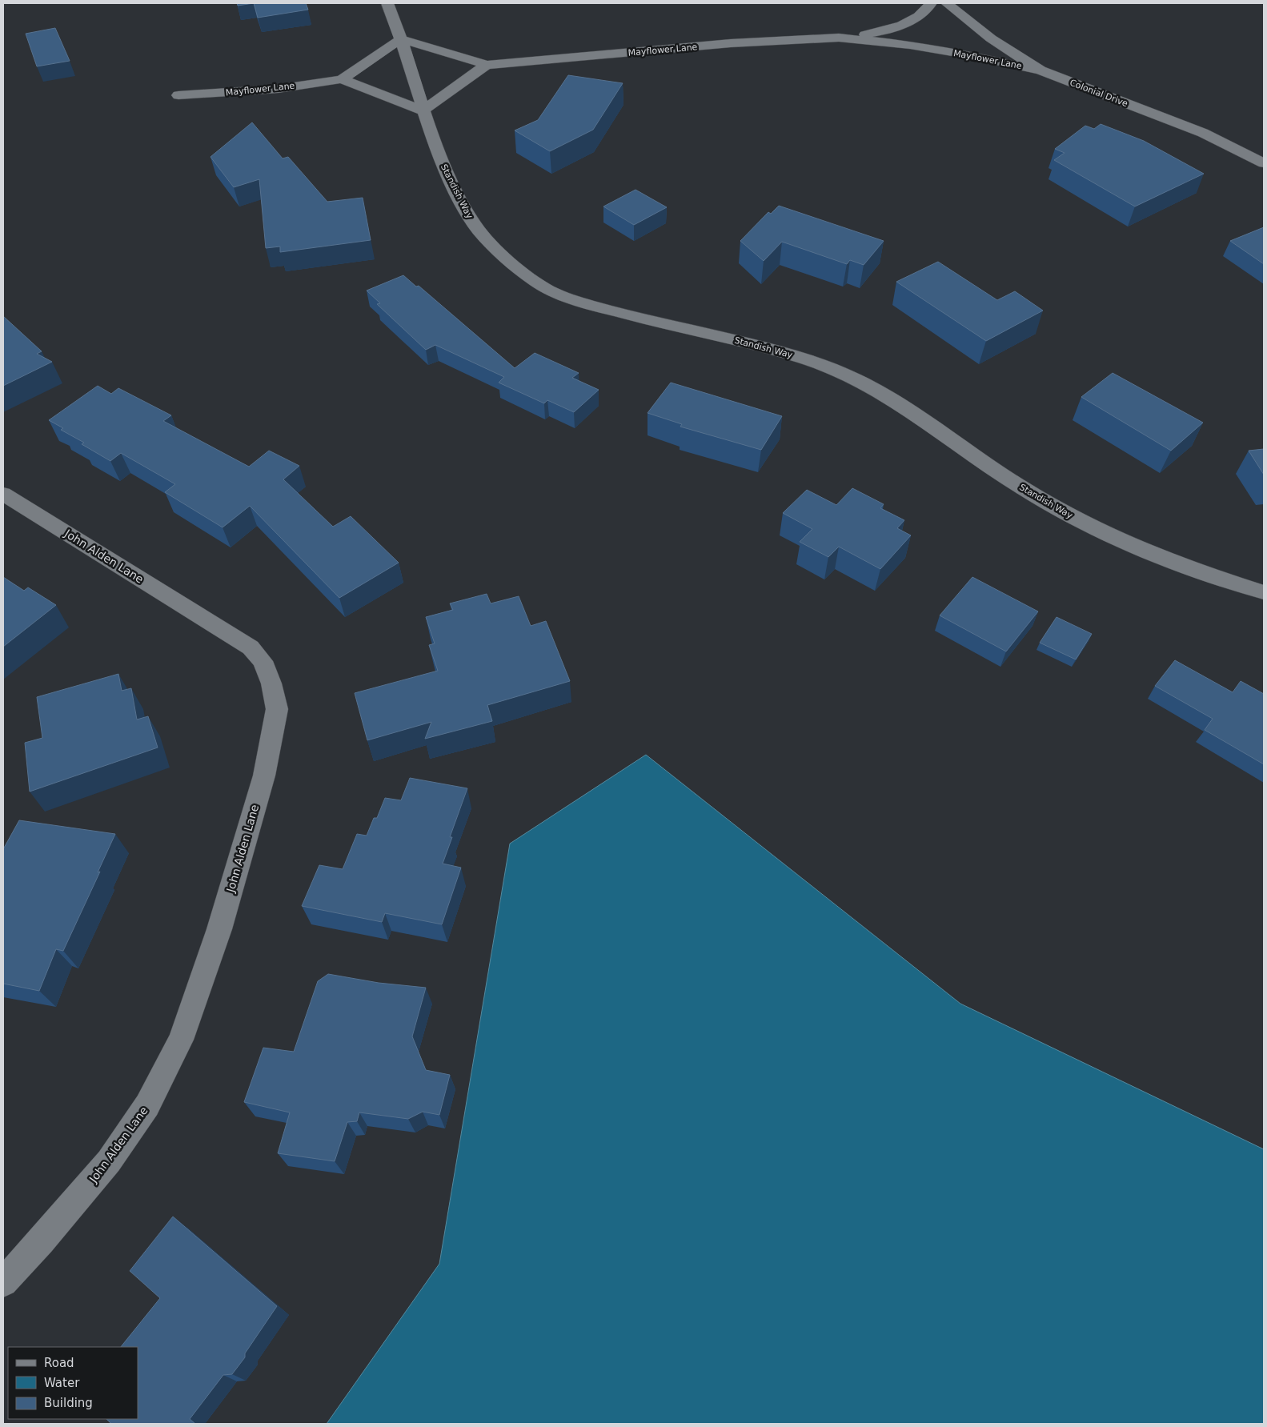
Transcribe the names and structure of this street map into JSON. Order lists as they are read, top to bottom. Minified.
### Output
{"streets":{"street":["Mayflower Lane","Colonial Drive","Standish Way","John Alden Lane"]},"crossings":[["Mayflower Lane","Colonial Drive"],["Mayflower Lane","Standish Way"]],"legend":["Road","Water","Building"]}
